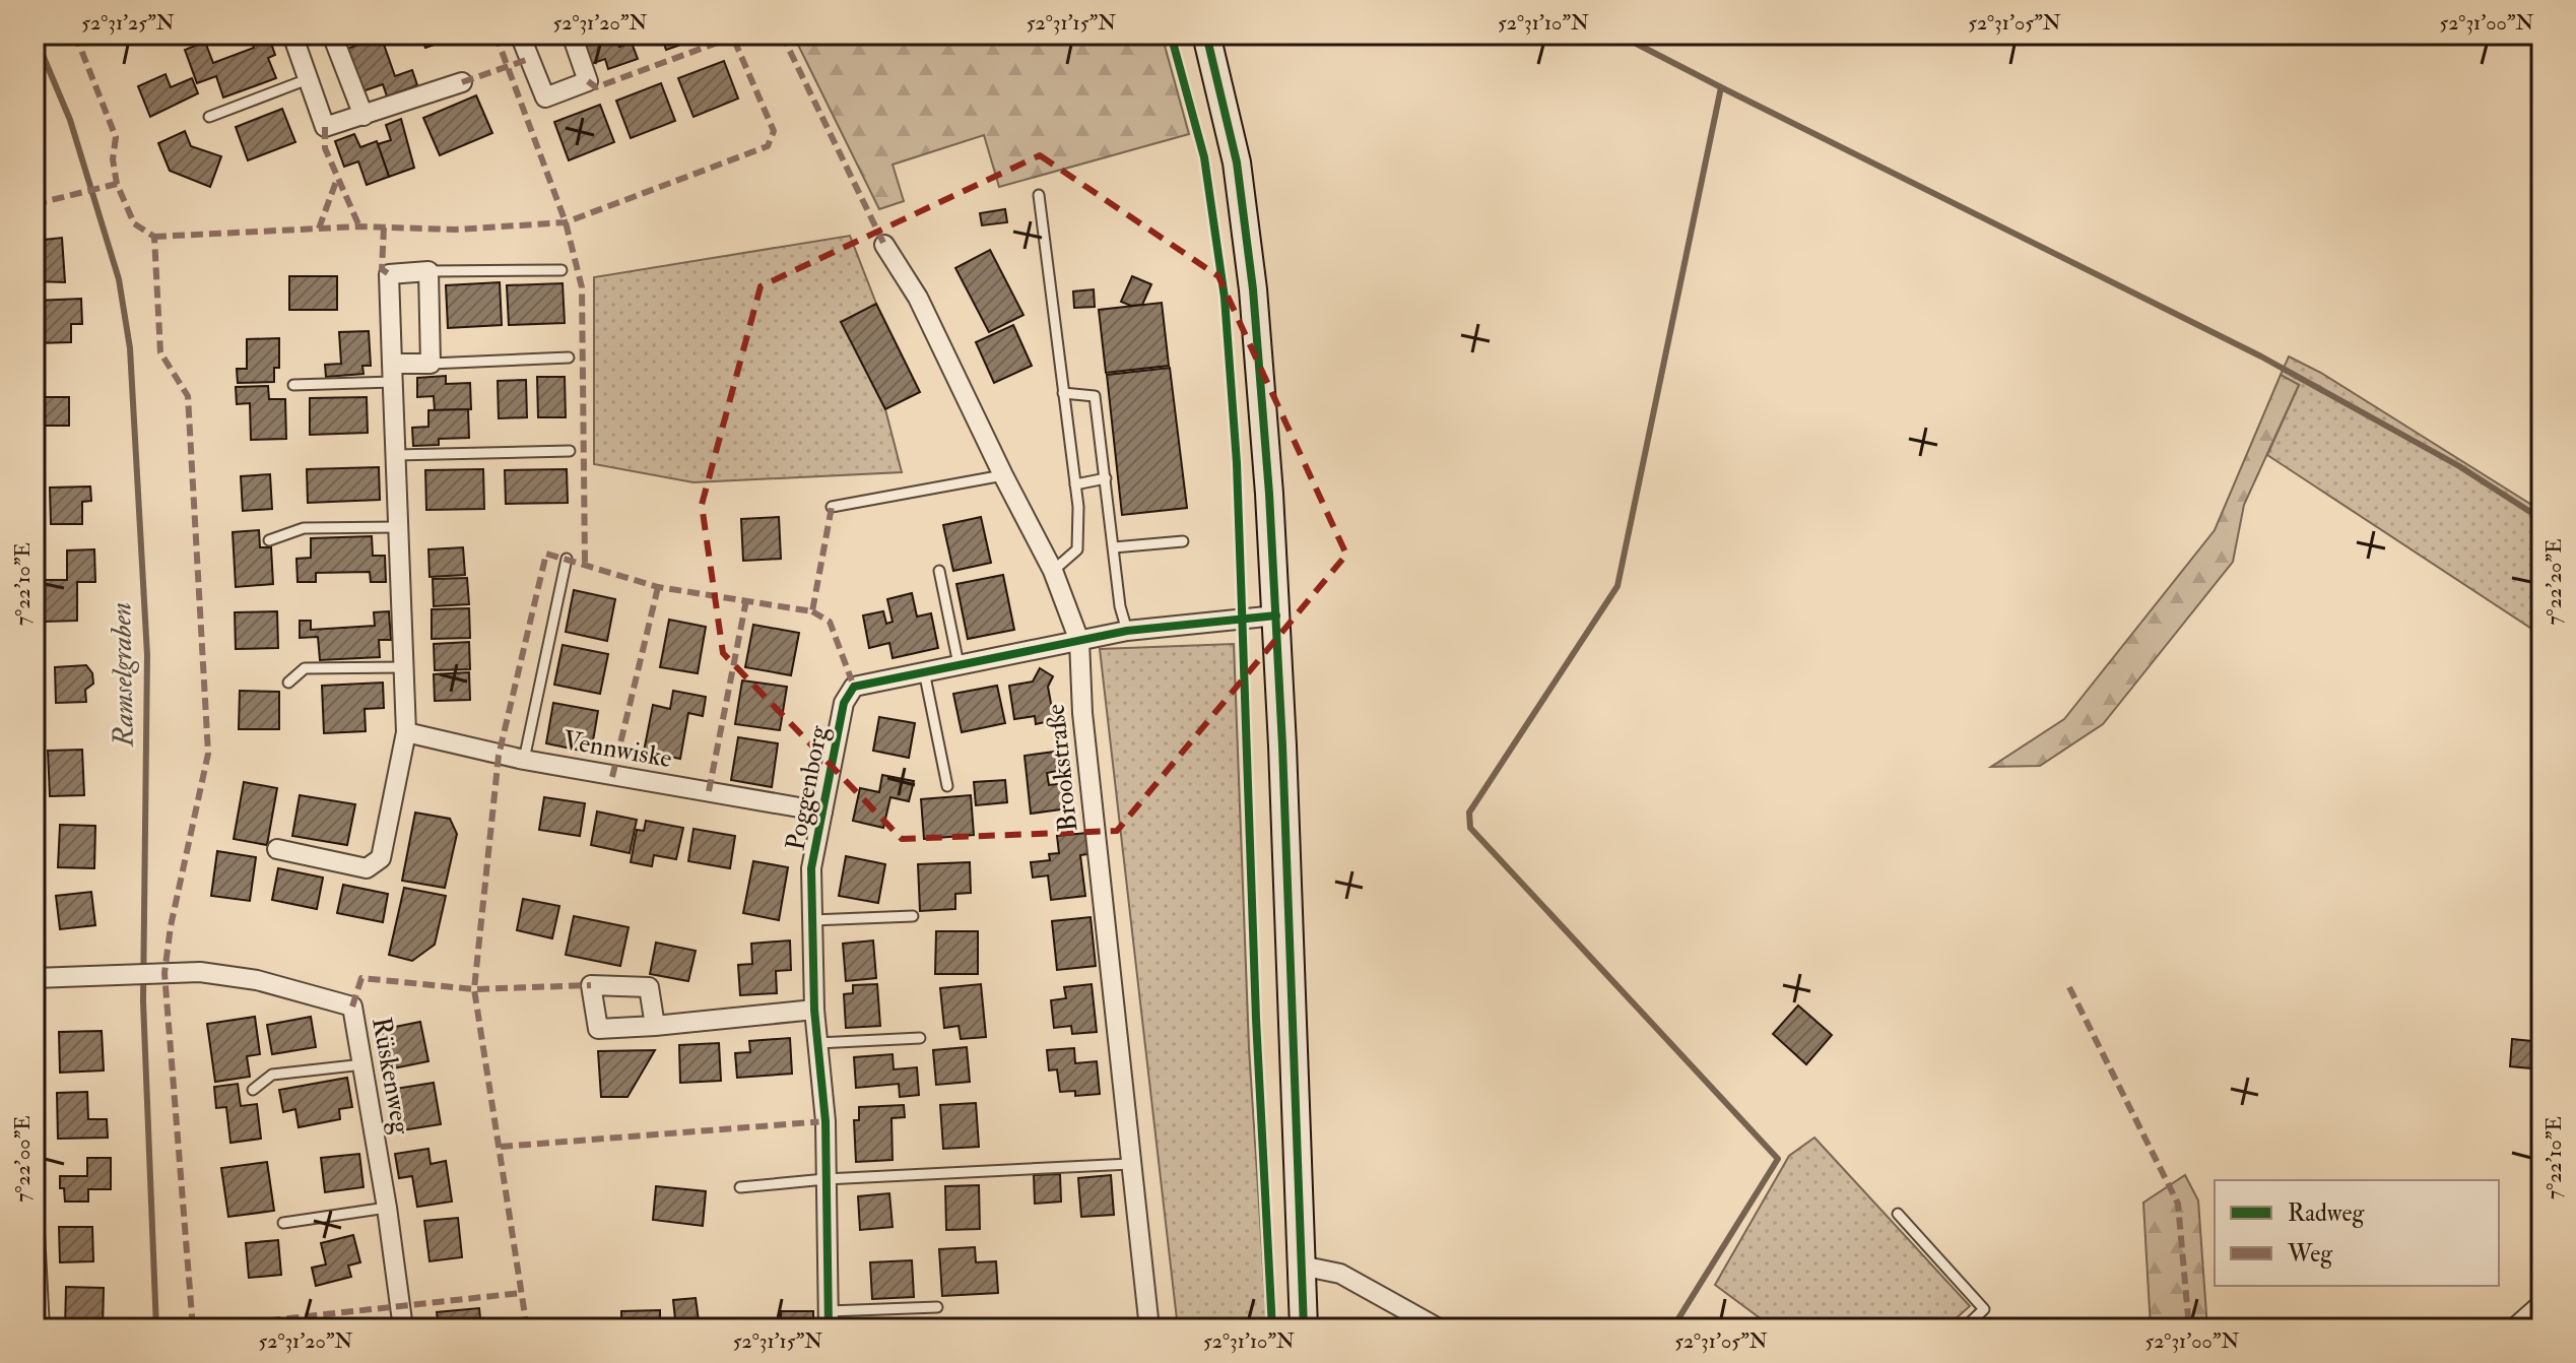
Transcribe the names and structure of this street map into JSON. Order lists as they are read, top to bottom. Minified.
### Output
{"streets":{"street":["Vennwiske","Brookstraße","Poggenborg","Rüskenweg"]},"crossings":[["Vennwiske","Poggenborg"],["Brookstraße","Poggenborg"]],"water":["Ramselgraben"],"legend":["Radweg","Weg"],"coordinates":["52°31'25\"N","52°31'20\"N","52°31'15\"N","52°31'10\"N","52°31'05\"N","52°31'00\"N","7°22'20\"E","7°22'10\"E","7°22'00\"E"]}
